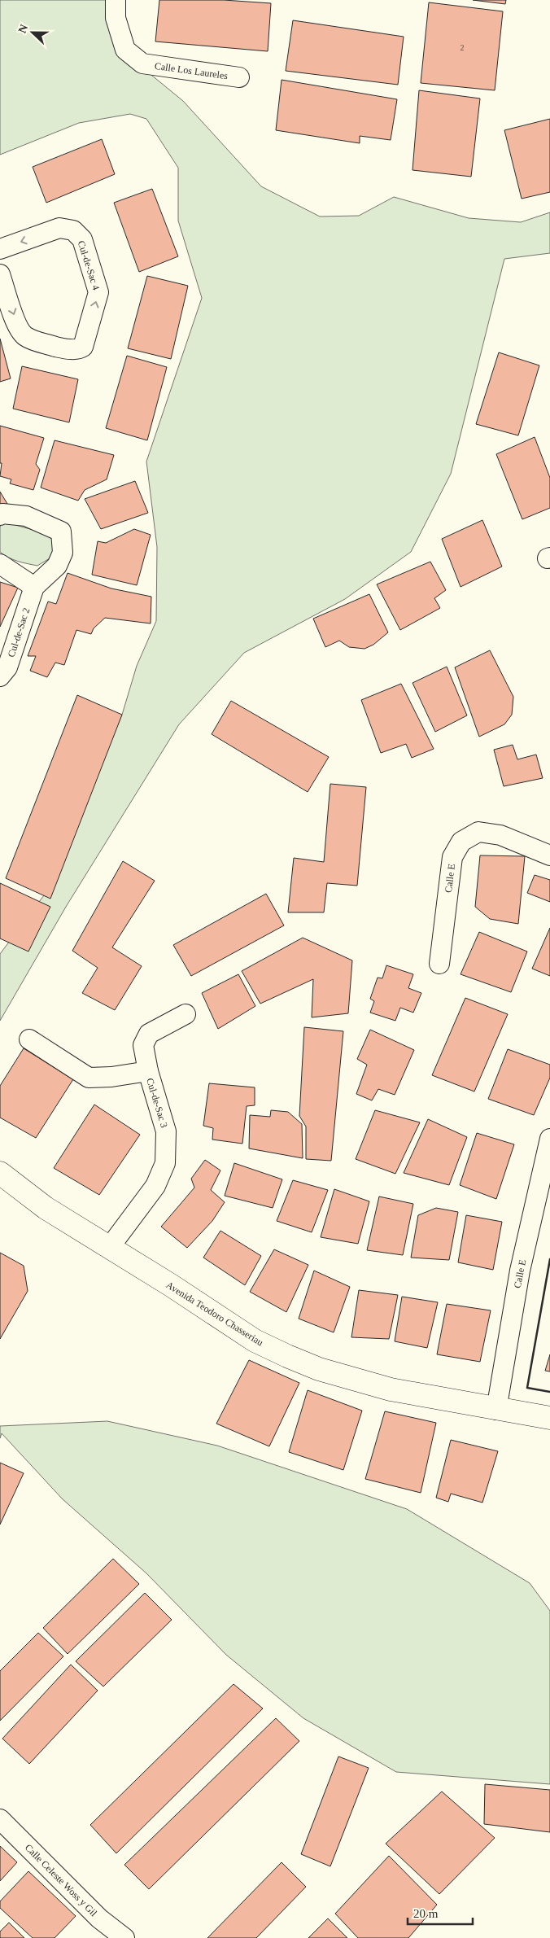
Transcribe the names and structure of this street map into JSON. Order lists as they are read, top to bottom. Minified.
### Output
{"streets":{"street":["Calle Los Laureles","Cul-de-Sac 4","Cul-de-Sac 2","Calle E","Cul-de-Sac 3","Avenida Teodoro Chasseriau","Calle Celeste Woss y Gil"]},"crossings":[["Calle E","Avenida Teodoro Chasseriau"],["Cul-de-Sac 3","Avenida Teodoro Chasseriau"]],"house_numbers":["2"],"scale_bar":"20 m","north":"left"}
